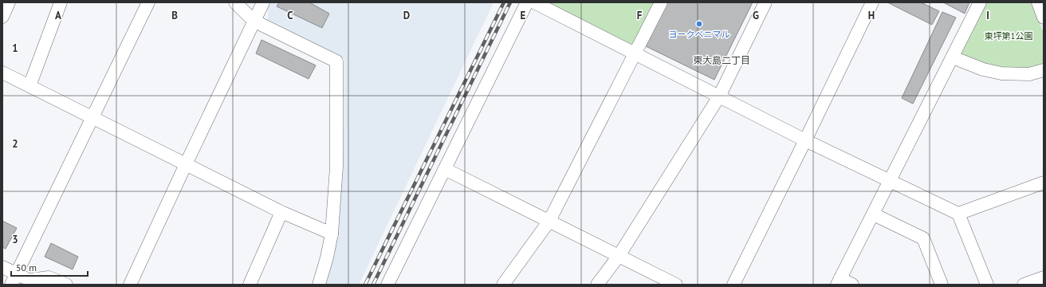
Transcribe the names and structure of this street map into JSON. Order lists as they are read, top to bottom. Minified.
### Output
{"districts":["東大島二丁目"],"parks":["東坪第1公園"],"places":["ヨークベニマル"],"scale_bar":"50 m","grid":{"columns":["A","B","C","D","E","F","G","H","I"],"rows":["1","2","3"]}}
